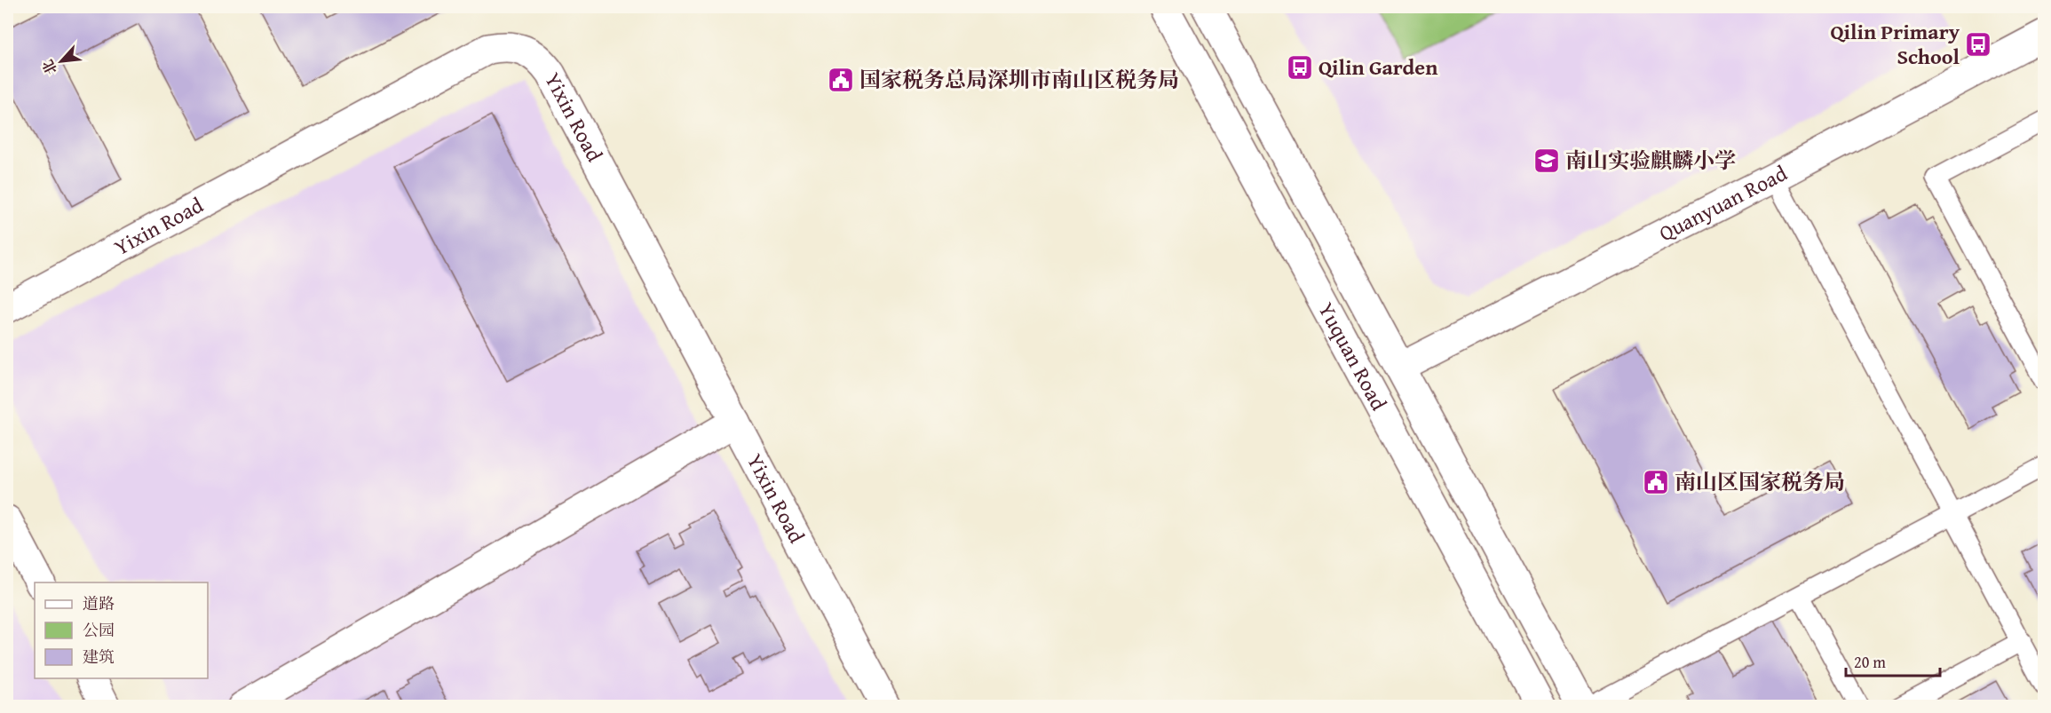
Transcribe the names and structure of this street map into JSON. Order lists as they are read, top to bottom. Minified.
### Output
{"streets":{"street":["Yixin Road","Quanyuan Road","Yuquan Road"]},"crossings":[["Quanyuan Road","Yuquan Road"]],"places":{"bus stop":["Qilin Primary School","Qilin Garden"],"public building":["国家税务总局深圳市南山区税务局","南山区国家税务局"],"school or university":["南山实验麒麟小学"]},"legend":["道路","公园","建筑"],"scale_bar":"20 m","north":"bottom left"}
